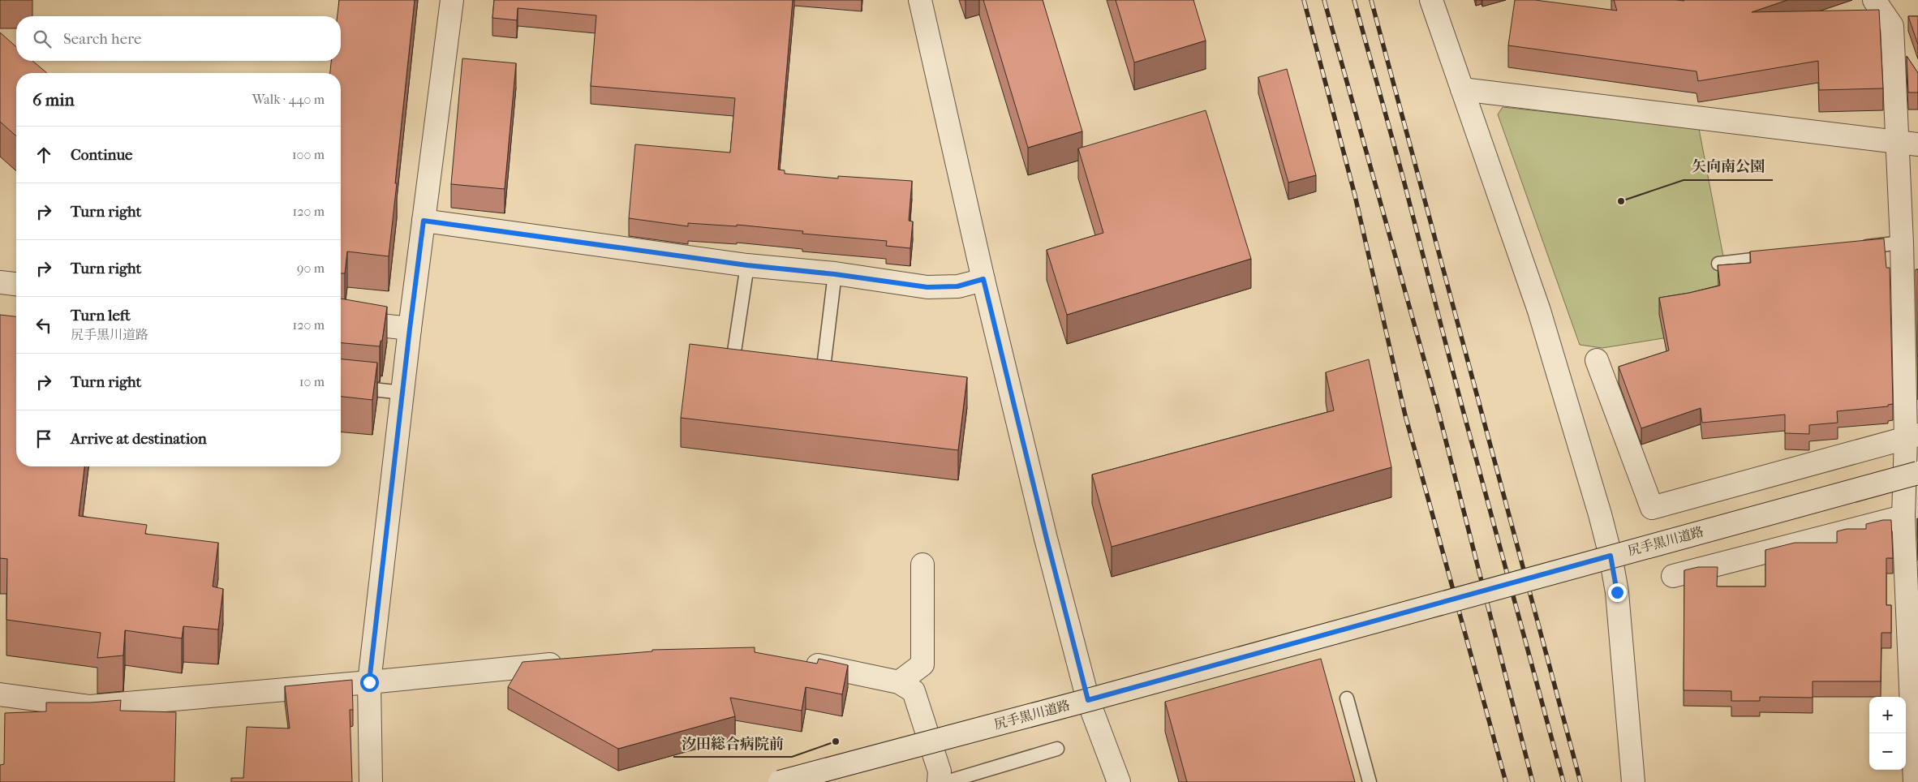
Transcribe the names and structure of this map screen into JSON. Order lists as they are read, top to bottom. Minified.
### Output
{"streets":{"street":["尻手黒川道路"]},"places":["矢向南公園","汐田総合病院前"],"page":{"search":"Search here","heading":["6 min","Walk · 440 m"],"list":[["Continue","100 m"],["Turn right","120 m"],["Turn right","90 m"],["Turn left","尻手黒川道路","120 m"],["Turn right","10 m"],"Arrive at destination"],"map_buttons":["+","−"]}}
